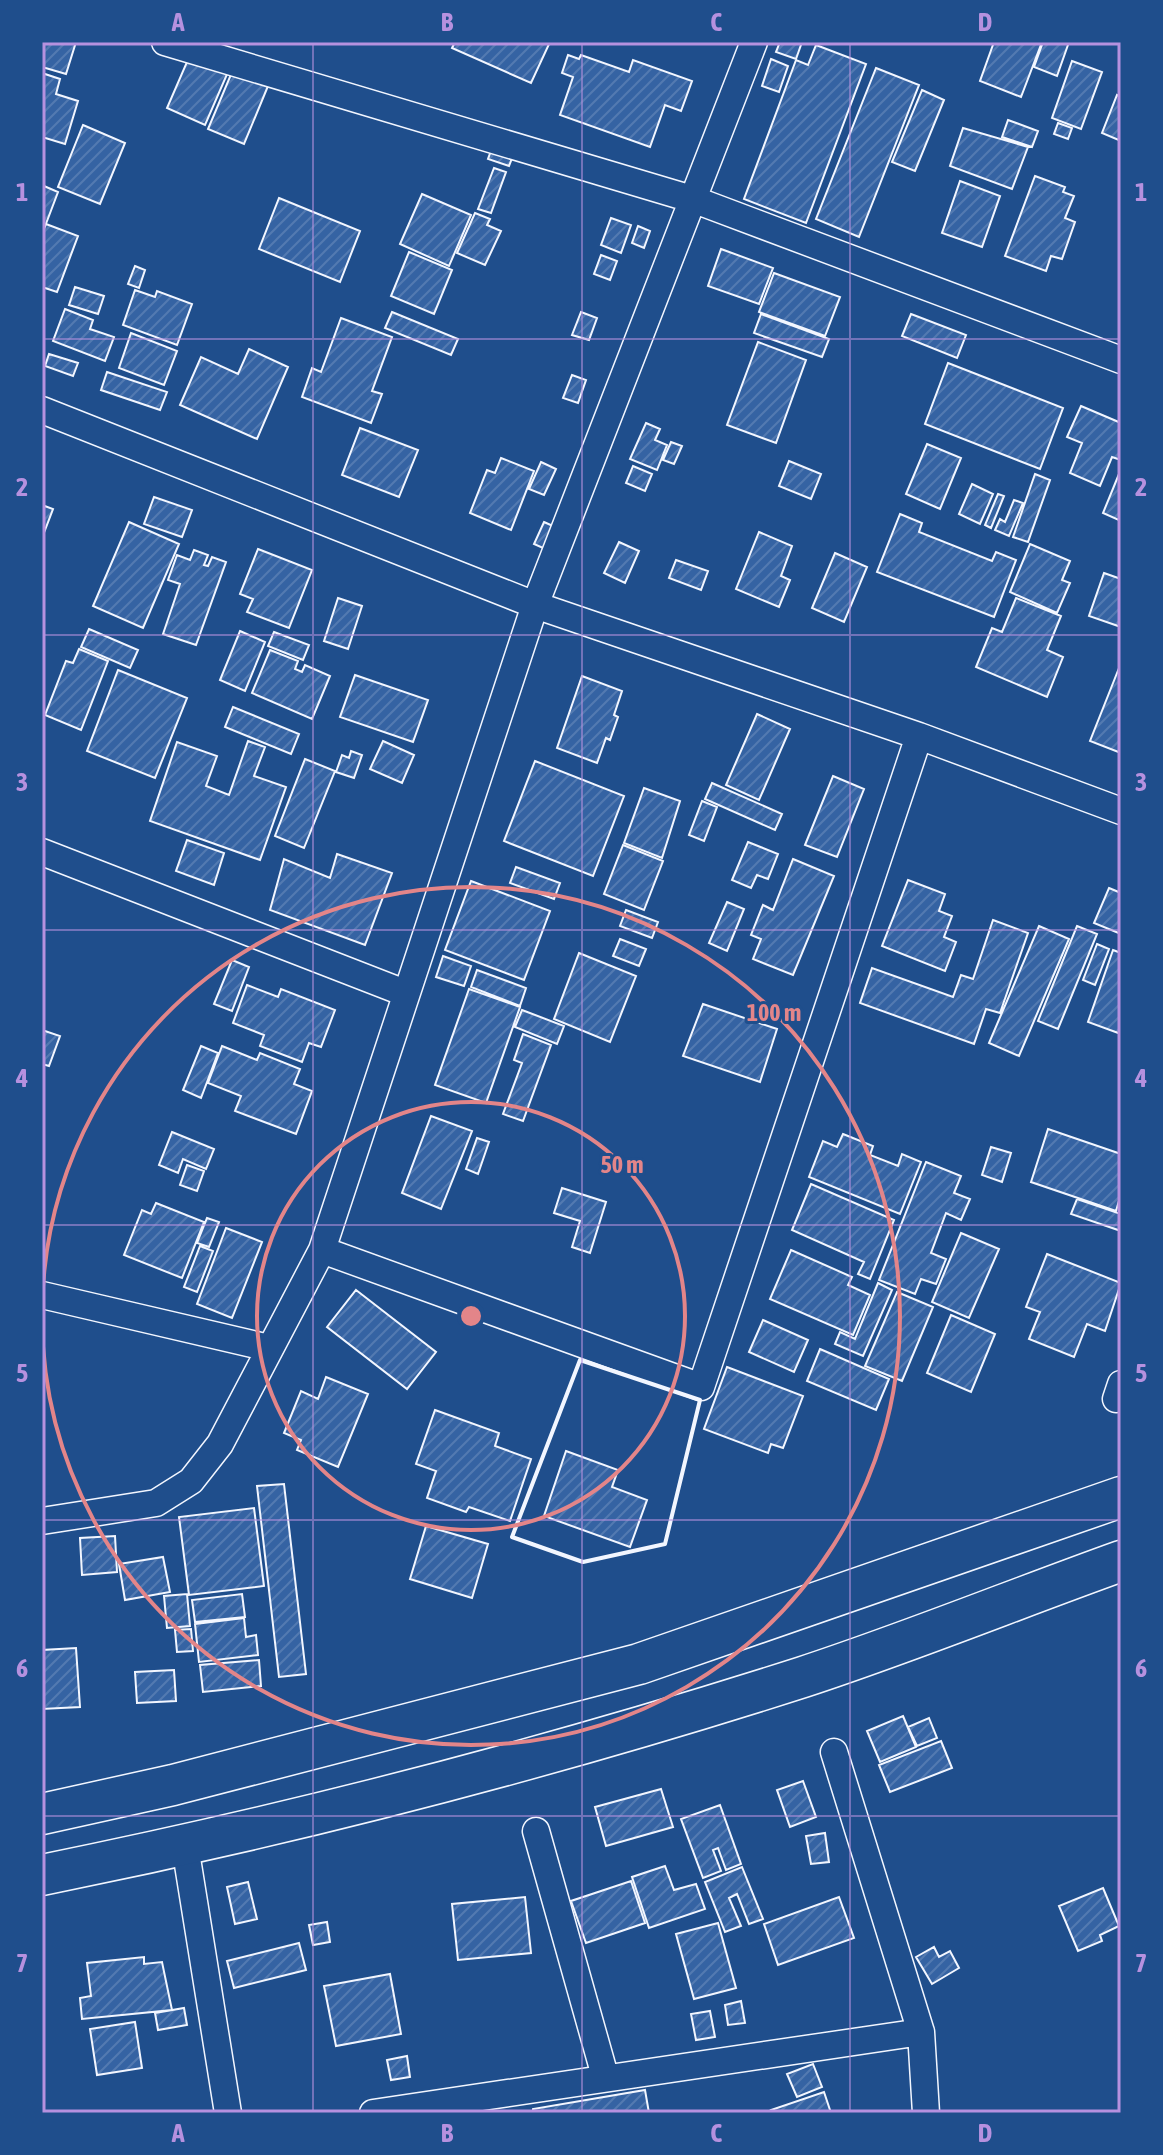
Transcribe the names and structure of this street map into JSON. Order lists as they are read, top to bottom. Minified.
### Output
{"grid":{"columns":["A","B","C","D"],"rows":["1","2","3","4","5","6","7"]},"rings":["100 m","50 m"]}
